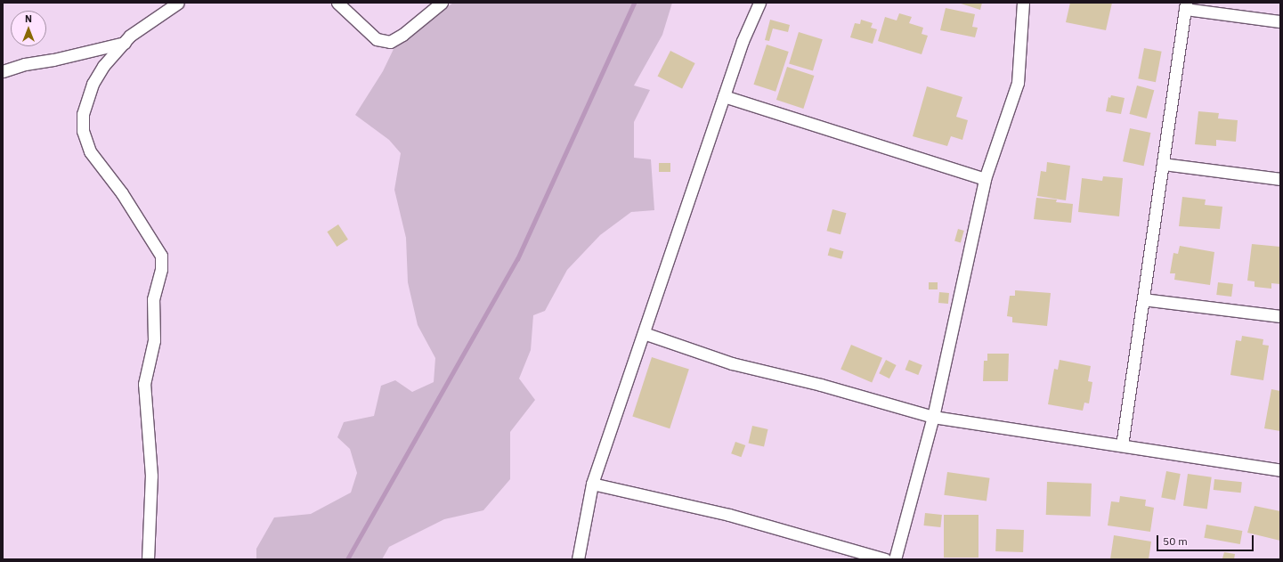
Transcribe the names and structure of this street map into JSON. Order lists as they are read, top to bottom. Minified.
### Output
{"scale_bar":"50 m","north":"top"}
